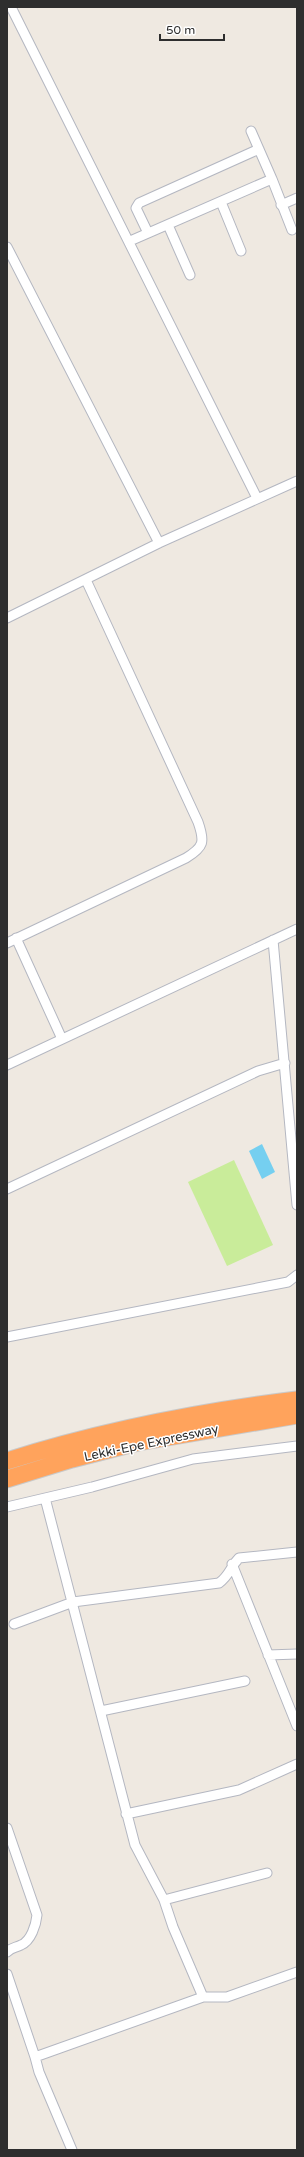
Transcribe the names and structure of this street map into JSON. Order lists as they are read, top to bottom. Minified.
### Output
{"streets":{"highway":["Lekki-Epe Expressway"]},"scale_bar":"50 m"}
